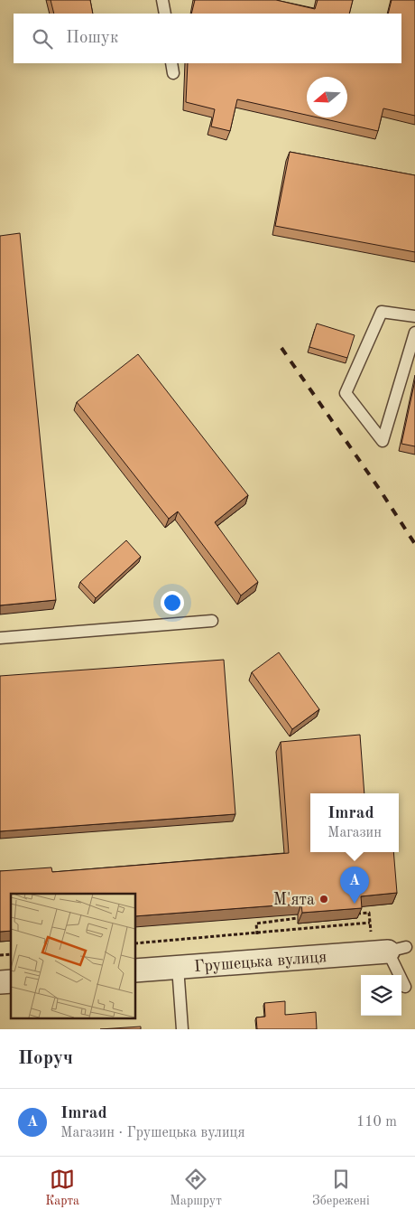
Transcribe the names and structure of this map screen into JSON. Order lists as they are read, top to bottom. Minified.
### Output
{"streets":{"street":["Грушецька вулиця"]},"places":["М'ята"],"north":"left","page":{"search":"Пошук","popup":["Imrad","Магазин"],"pins":"A","heading":"Поруч","list":[{"mark":"A","name":"Imrad","note":"Магазин · Грушецька вулиця","value":"110 m"}],"nav":["Карта","Маршрут","Збережені"]}}
